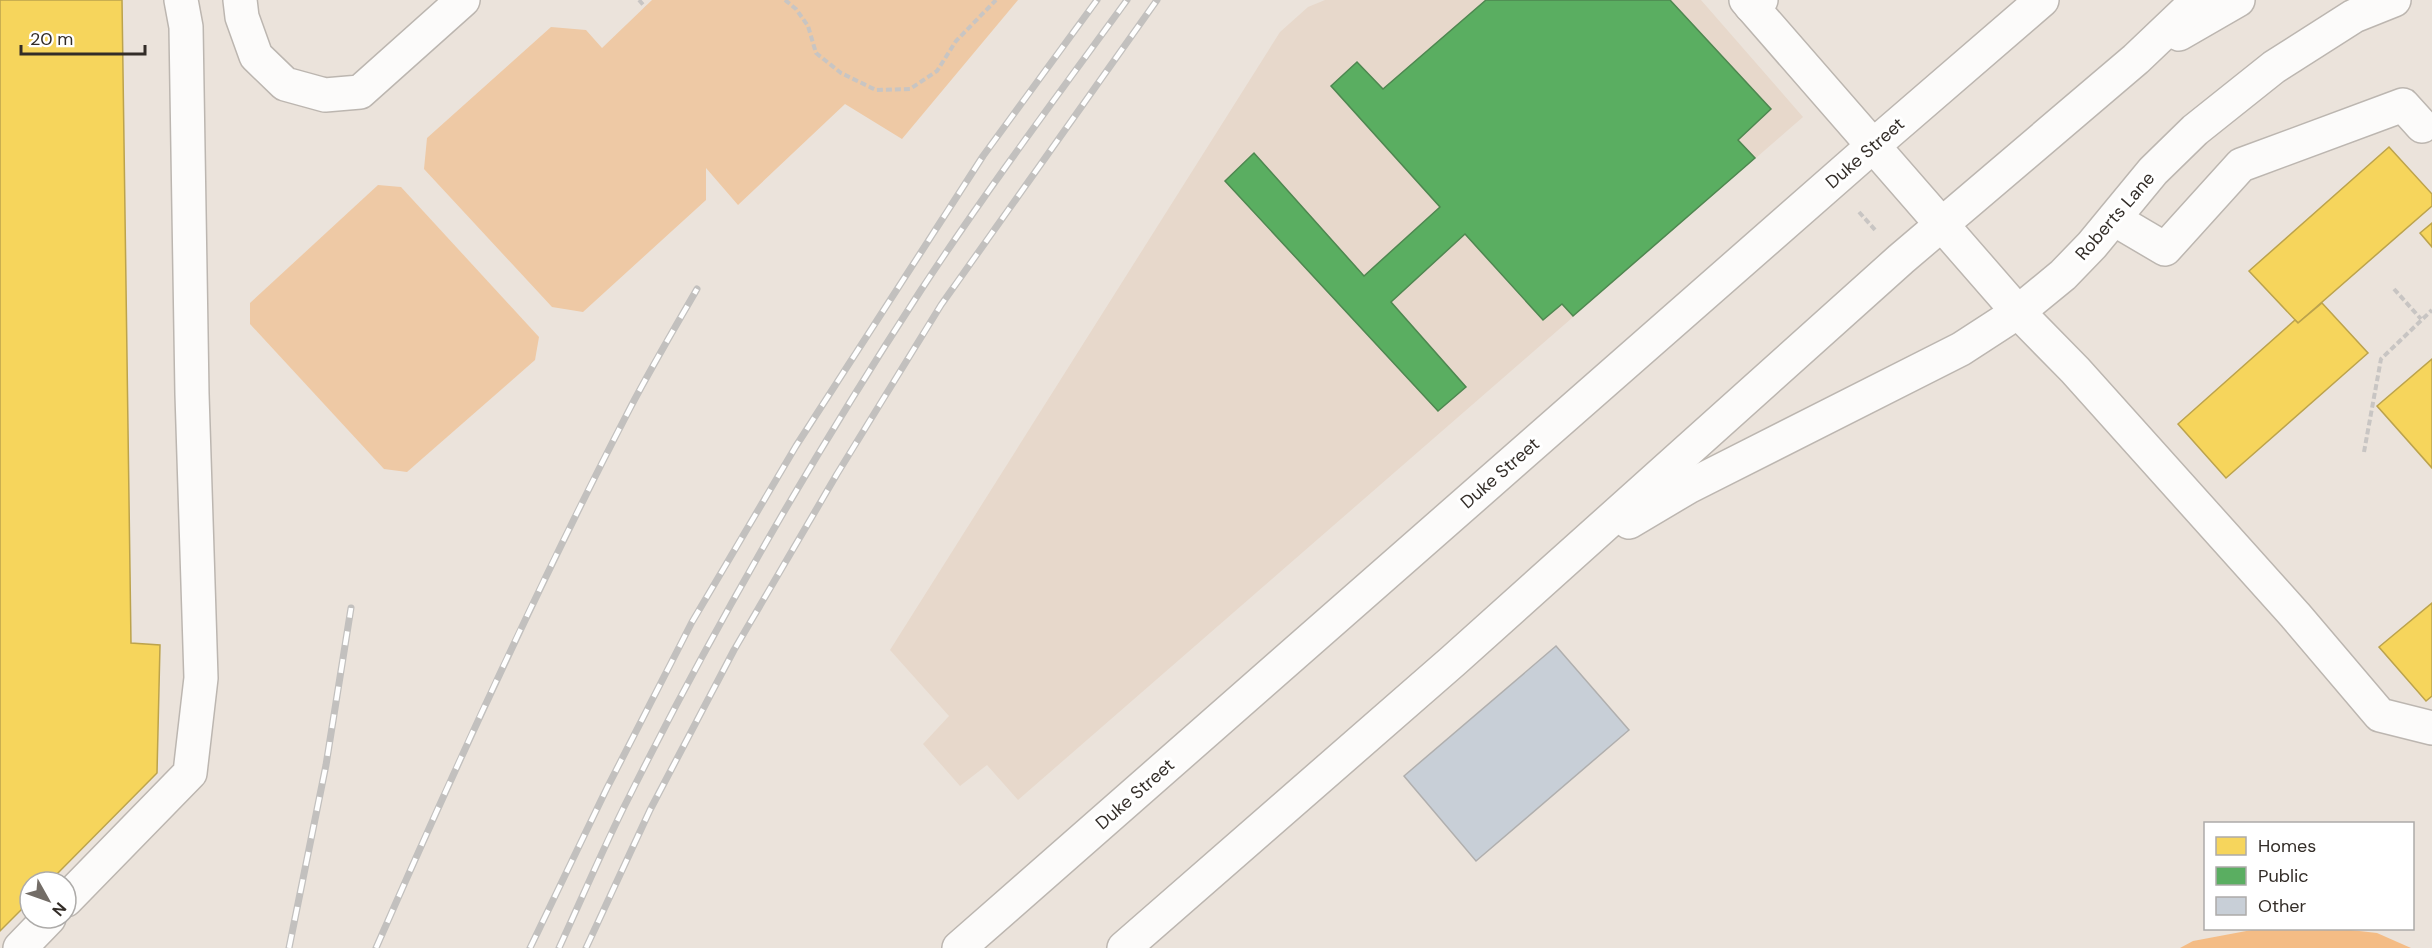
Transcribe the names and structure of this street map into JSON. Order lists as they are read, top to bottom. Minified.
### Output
{"streets":{"main road":["Duke Street","Roberts Lane"]},"legend":["Homes","Public","Other"],"scale_bar":"20 m","north":"bottom right"}
